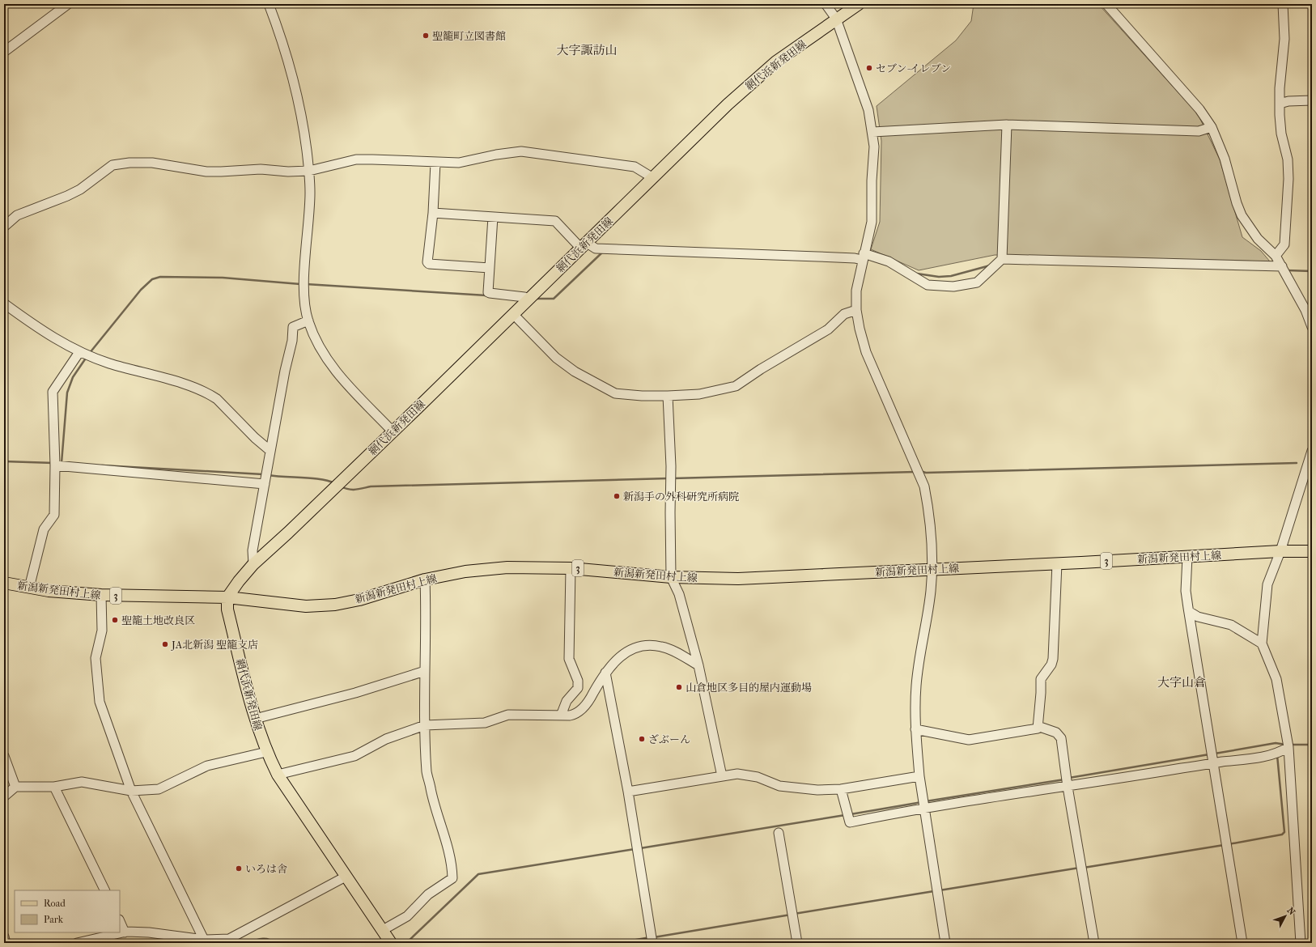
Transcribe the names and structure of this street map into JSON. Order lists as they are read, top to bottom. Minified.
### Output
{"streets":{"main road":["網代浜新発田線","新潟新発田村上線","3"]},"crossings":[["網代浜新発田線","新潟新発田村上線"]],"districts":["大字諏訪山","大字山倉"],"places":["聖籠町立図書館","セブン-イレブン","新潟手の外科研究所病院","聖籠土地改良区","JA北新潟 聖籠支店","山倉地区多目的屋内運動場","ざぶーん","いろは舎"],"legend":["Road","Park"],"north":"top right"}
